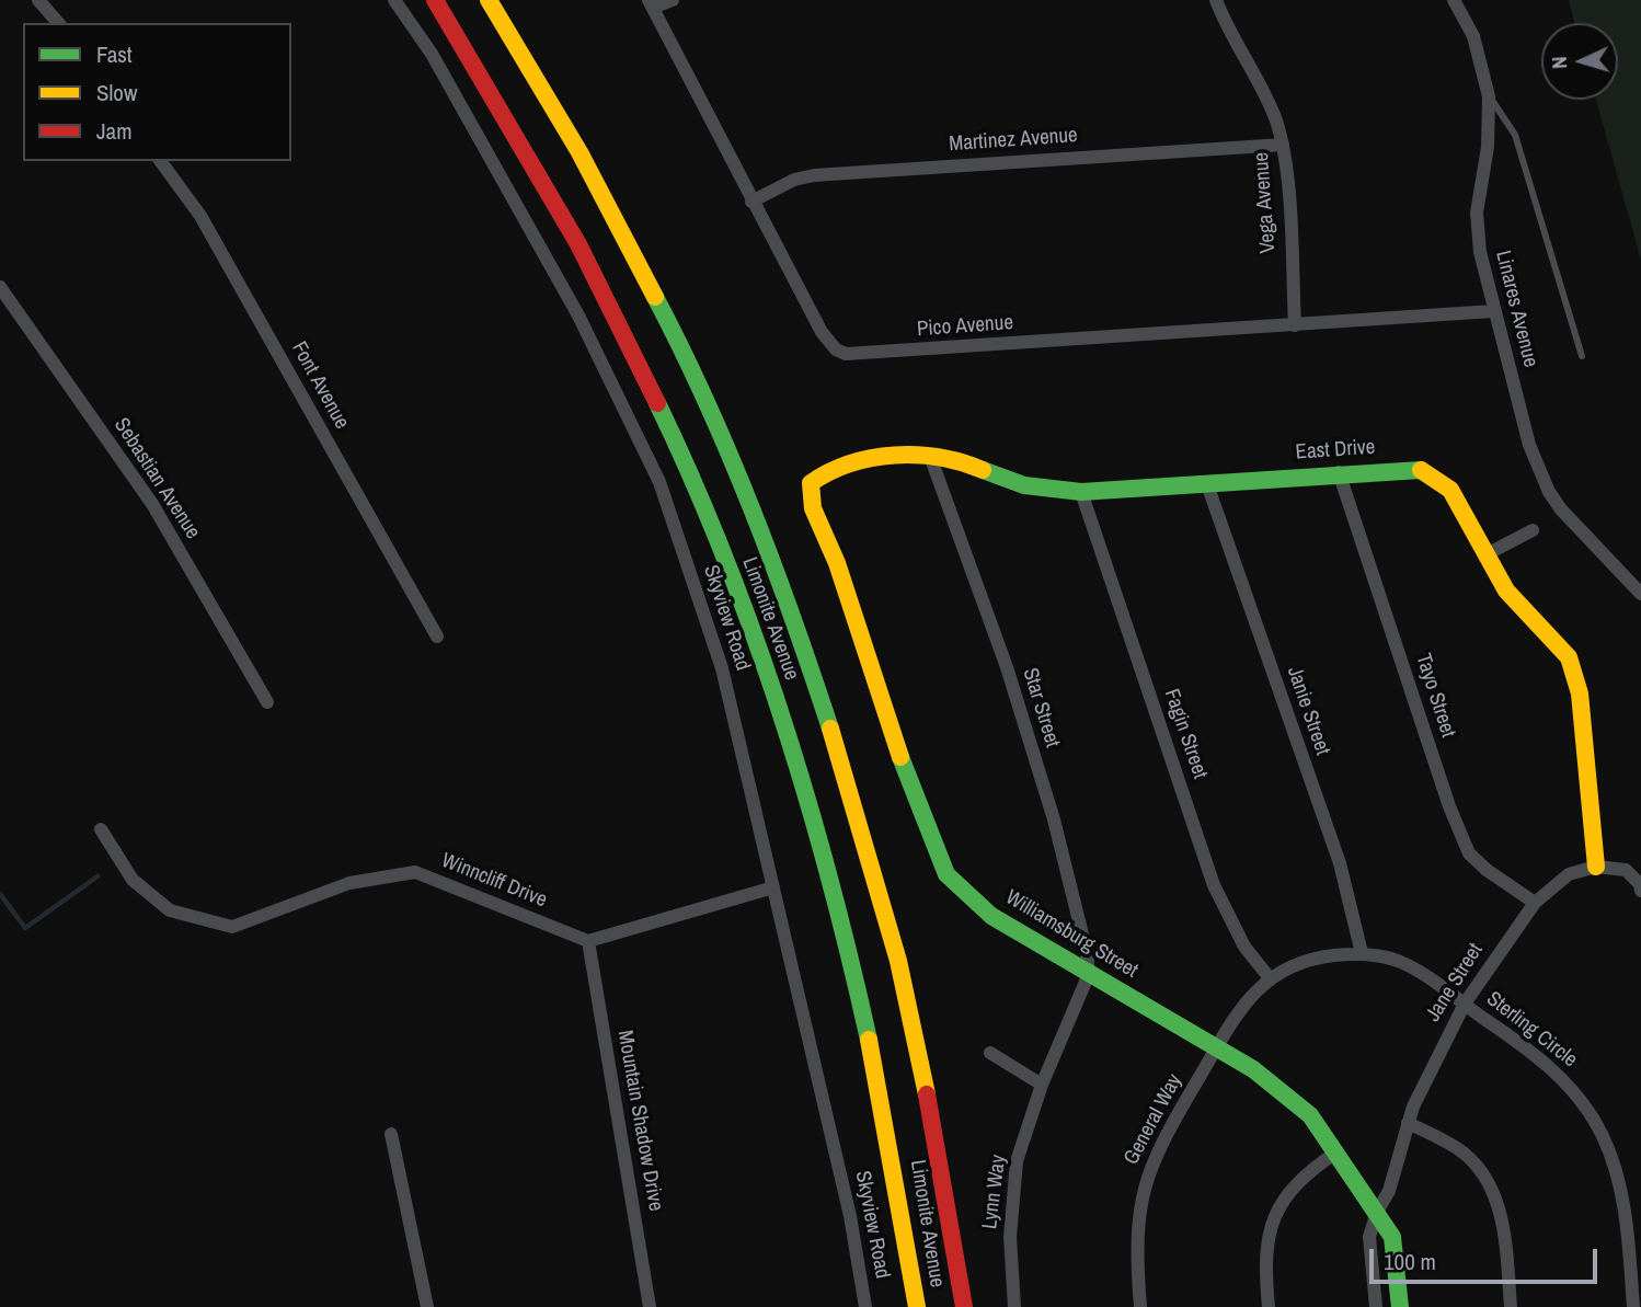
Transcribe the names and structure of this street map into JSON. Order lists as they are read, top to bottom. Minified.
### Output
{"streets":{"main road":["East Drive","Limonite Avenue","Williamsburg Street"],"street":["Martinez Avenue","Vega Avenue","Linares Avenue","Pico Avenue","Font Avenue","Sebastian Avenue","Skyview Road","Tayo Street","Star Street","Janie Street","Fagin Street","Winncliff Drive","Jane Street","Sterling Circle","General Way","Mountain Shadow Drive","Lynn Way"]},"crossings":[["Martinez Avenue","Vega Avenue"],["Martinez Avenue","Pico Avenue"],["Vega Avenue","Pico Avenue"],["Linares Avenue","Pico Avenue"],["East Drive","Tayo Street"],["East Drive","Star Street"],["East Drive","Janie Street"],["East Drive","Fagin Street"],["East Drive","Williamsburg Street"],["East Drive","Jane Street"],["Tayo Street","Jane Street"],["Star Street","Williamsburg Street"],["Star Street","Lynn Way"],["Janie Street","Sterling Circle"],["Janie Street","General Way"],["Fagin Street","General Way"],["Winncliff Drive","Mountain Shadow Drive"],["Williamsburg Street","Jane Street"],["Williamsburg Street","General Way"],["Williamsburg Street","Lynn Way"],["Jane Street","Sterling Circle"],["Sterling Circle","General Way"]],"legend":["Fast","Slow","Jam"],"scale_bar":"100 m","north":"left"}
